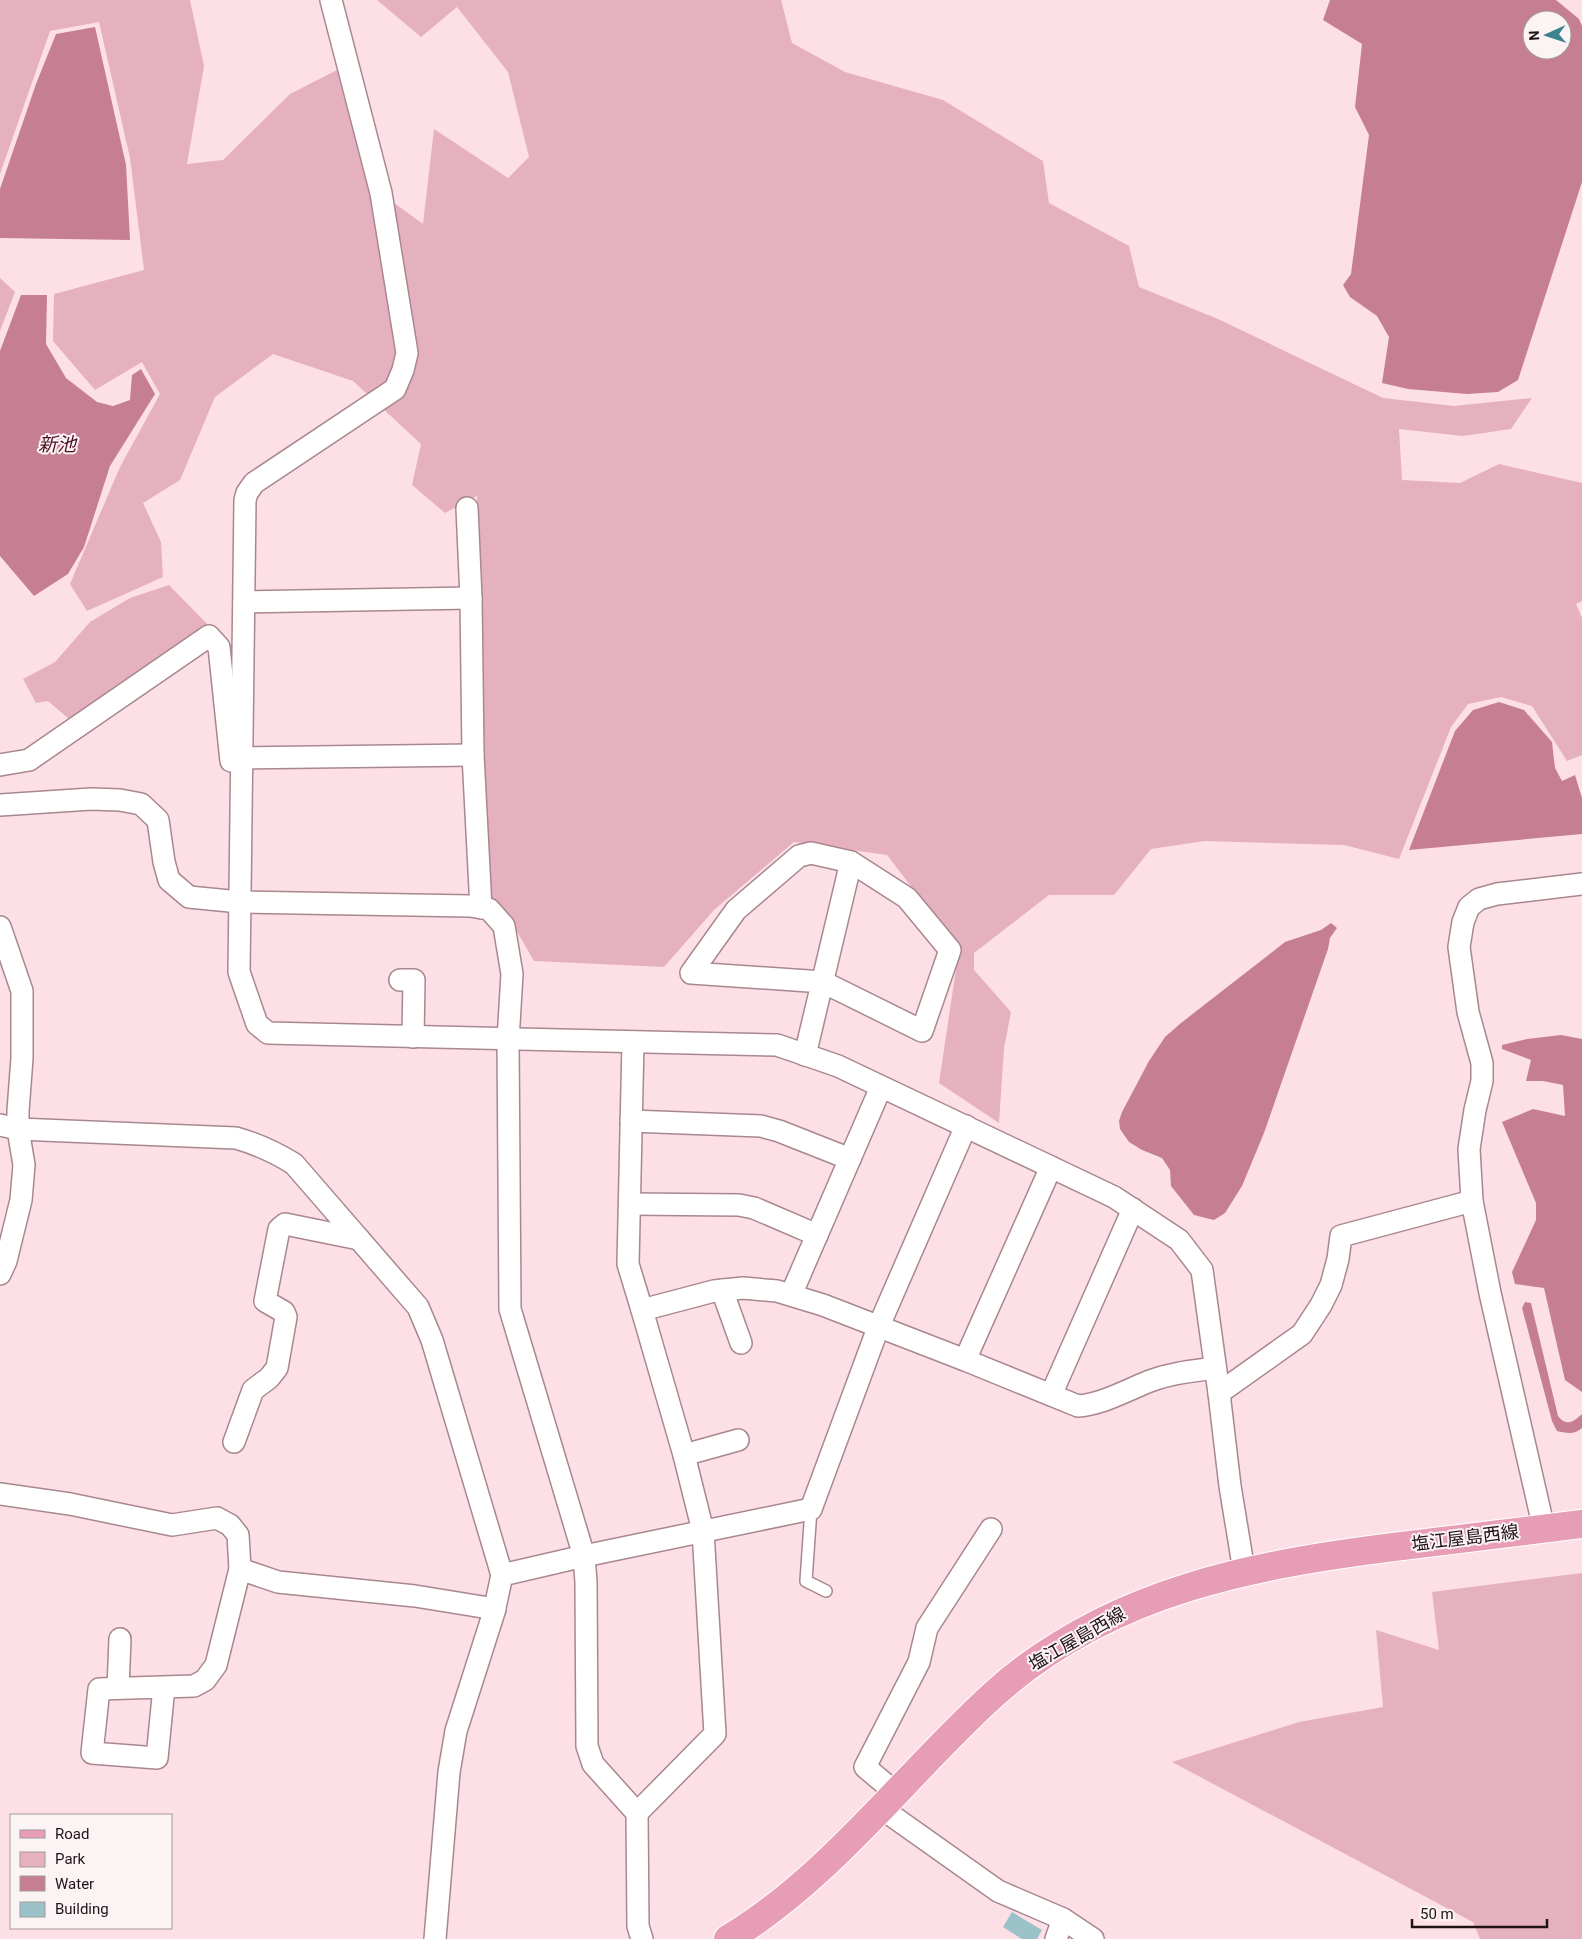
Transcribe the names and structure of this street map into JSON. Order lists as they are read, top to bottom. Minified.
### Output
{"streets":{"main road":["塩江屋島西線"]},"water":["新池"],"legend":["Road","Park","Water","Building"],"scale_bar":"50 m","north":"left"}
